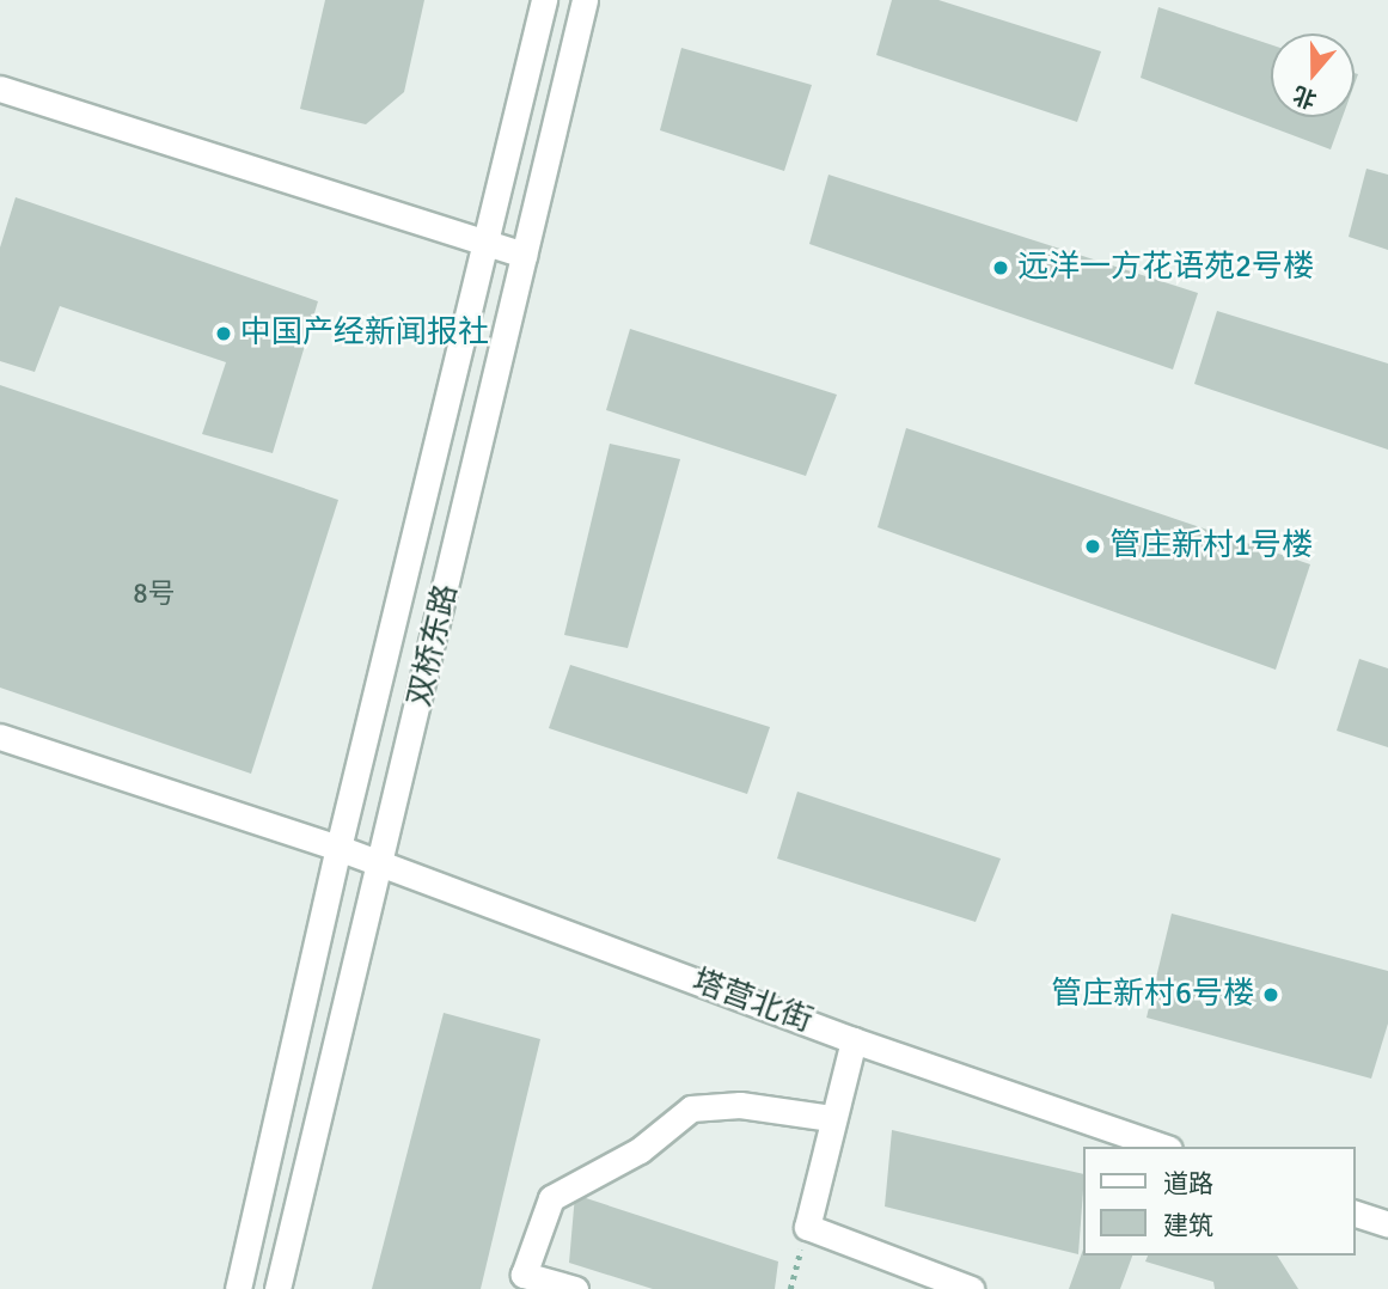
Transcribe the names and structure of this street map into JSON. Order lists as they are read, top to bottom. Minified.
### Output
{"streets":{"street":["双桥东路","塔营北街"]},"crossings":[["双桥东路","塔营北街"]],"places":["远洋一方花语苑2号楼","中国产经新闻报社","管庄新村1号楼","管庄新村6号楼"],"house_numbers":["8号"],"legend":["道路","建筑"],"north":"bottom"}
